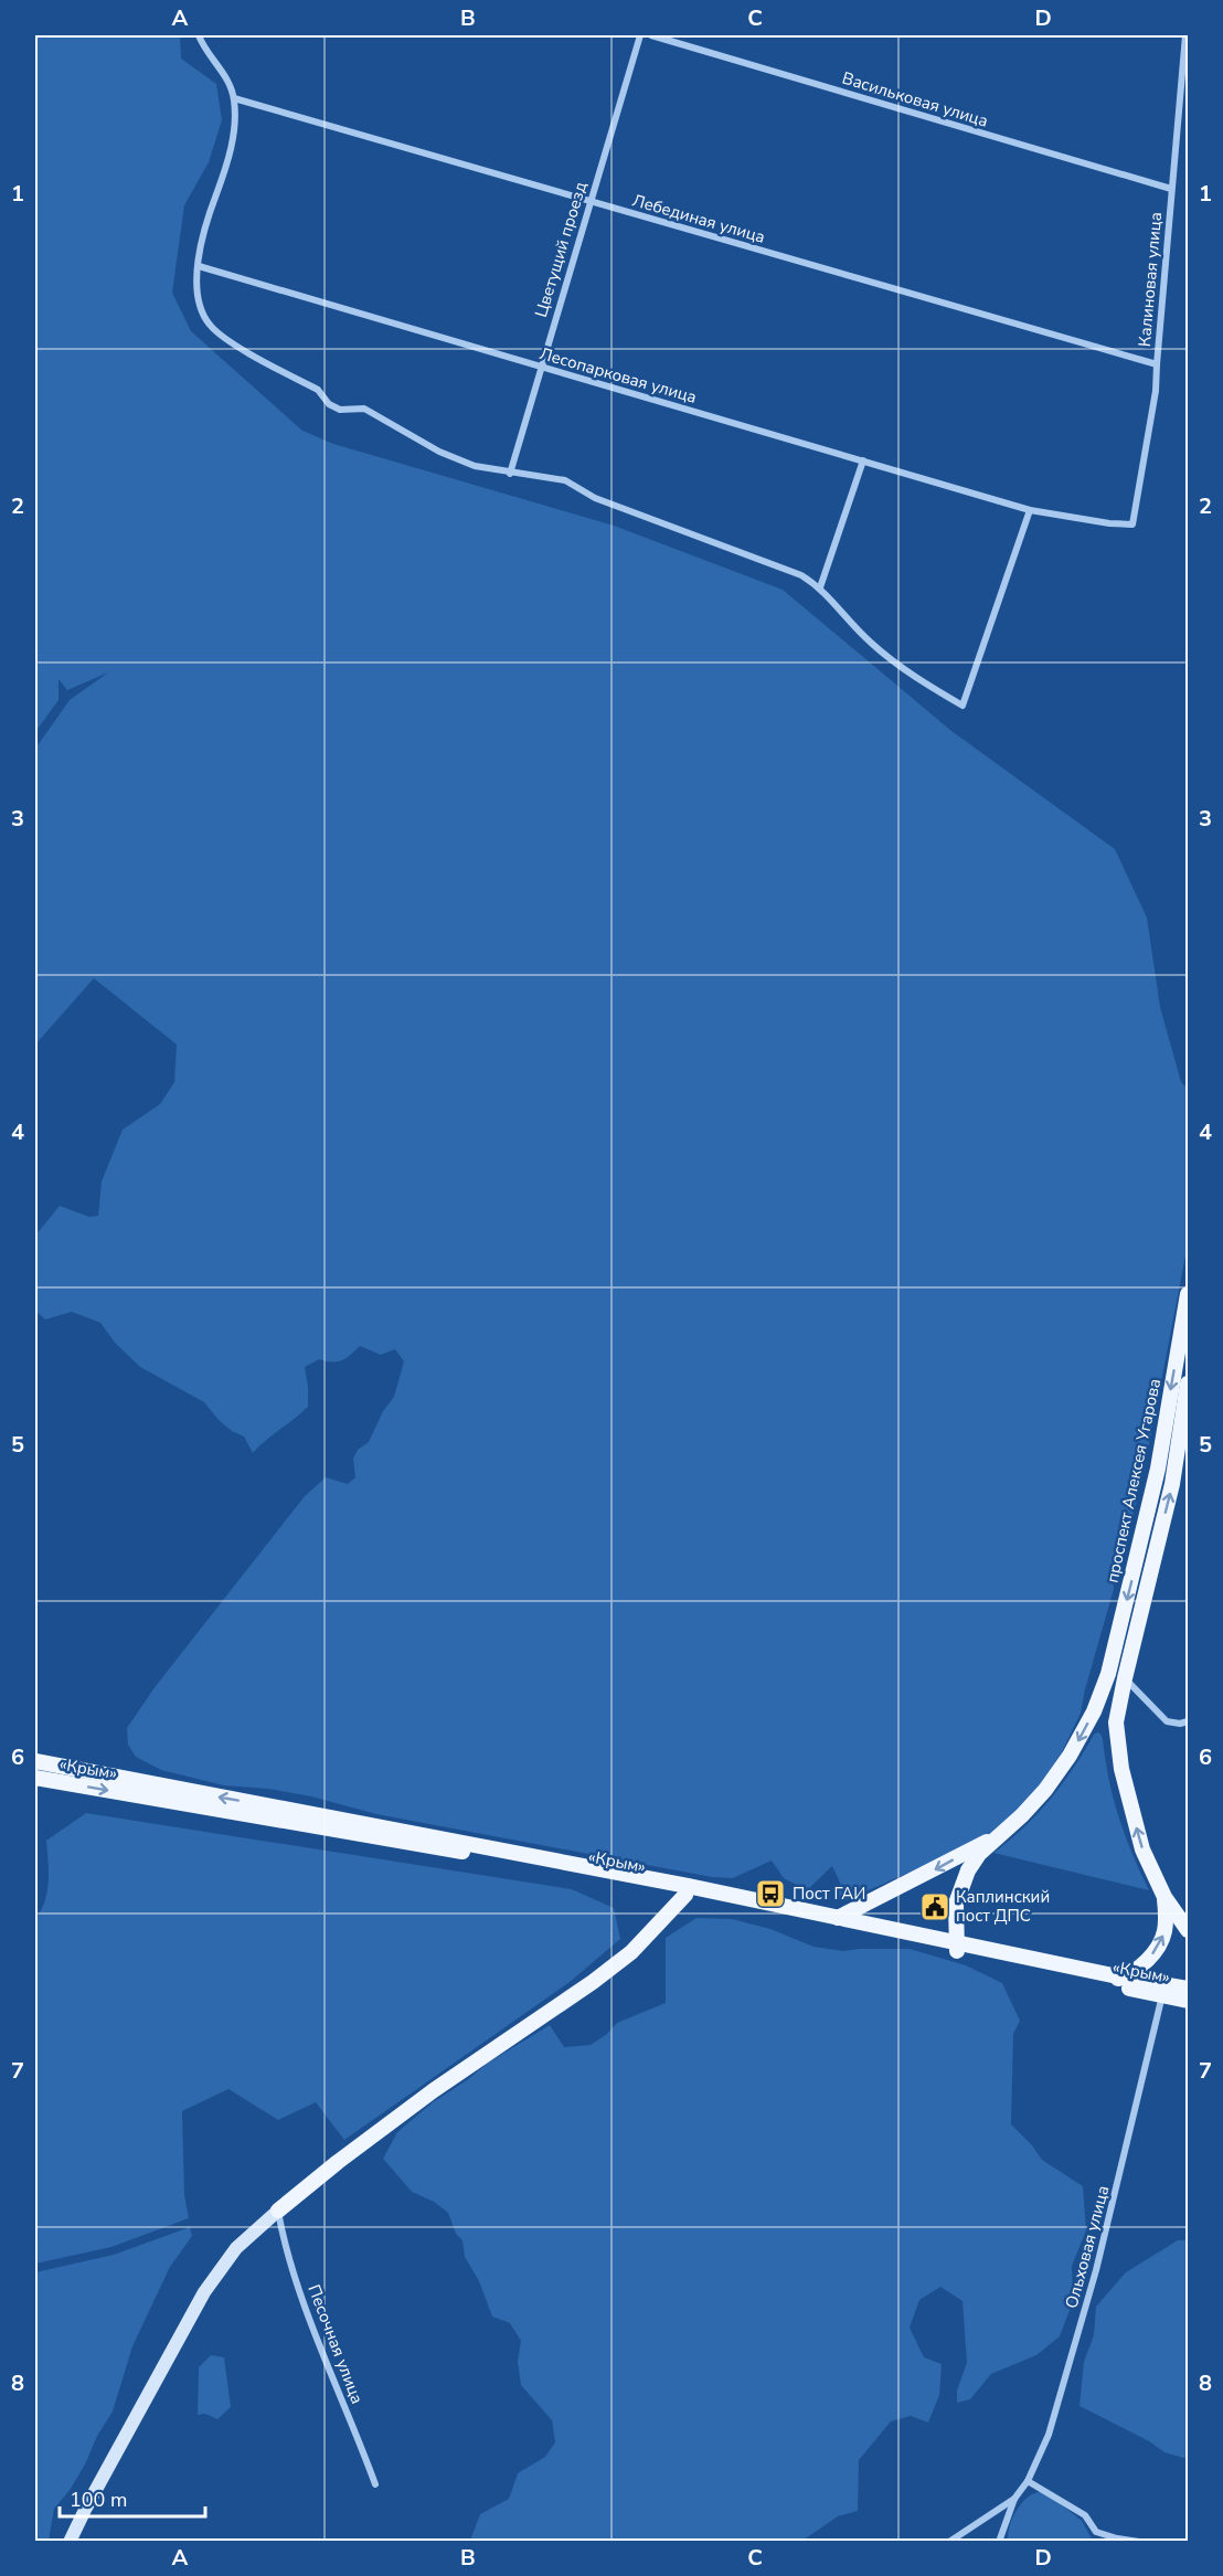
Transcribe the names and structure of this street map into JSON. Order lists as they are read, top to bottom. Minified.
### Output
{"streets":{"main road":["проспект Алексея Угарова","«Крым»"],"street":["Васильковая улица","Лебединая улица","Цветущий проезд","Калиновая улица","Лесопарковая улица","Ольховая улица","Песочная улица"]},"crossings":[["Васильковая улица","Калиновая улица"],["Лебединая улица","Цветущий проезд"],["Лебединая улица","Калиновая улица"],["Цветущий проезд","Лесопарковая улица"],["Калиновая улица","Лесопарковая улица"],["проспект Алексея Угарова","«Крым»"],["«Крым»","Ольховая улица"]],"places":{"bus stop":["Пост ГАИ"],"public building":["Каплинский пост ДПС"]},"scale_bar":"100 m","grid":{"columns":["A","B","C","D"],"rows":["1","2","3","4","5","6","7","8"]}}
